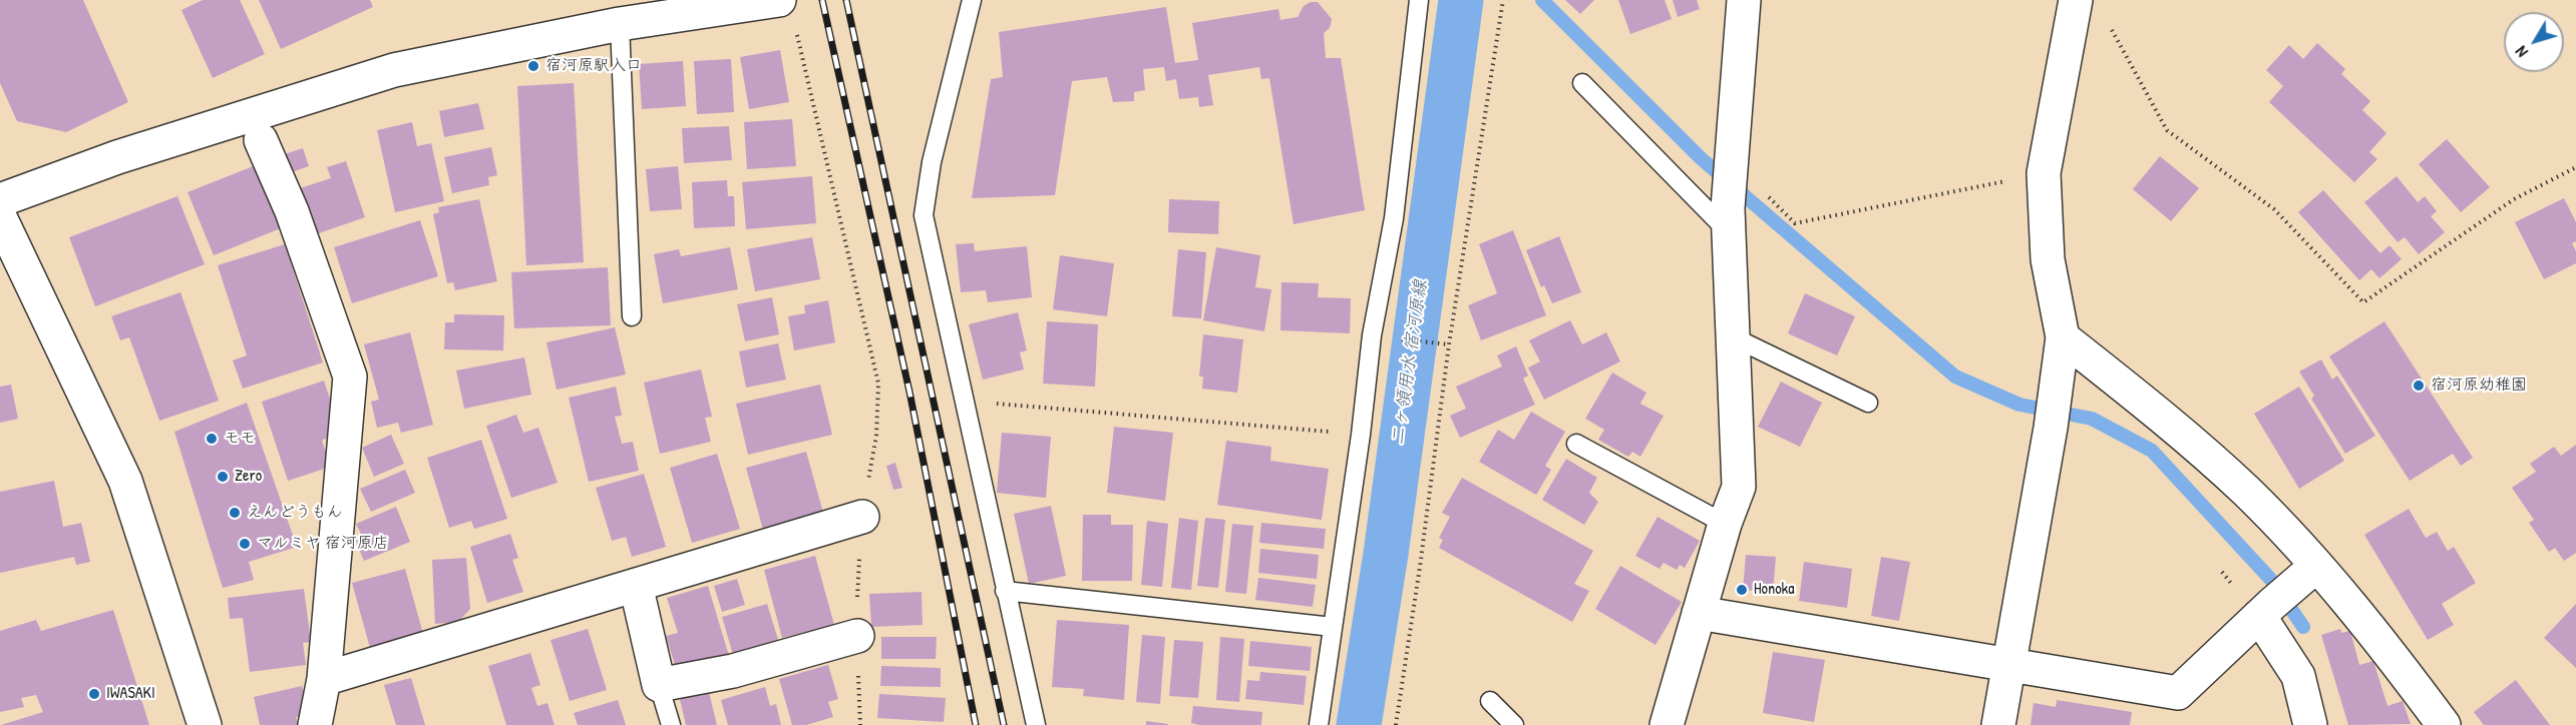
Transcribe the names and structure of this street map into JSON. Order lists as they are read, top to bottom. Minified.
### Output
{"water":["二ヶ領用水 宿河原線"],"places":["宿河原駅入口","宿河原幼稚園","モモ","Zero","えんどうもん","マルミヤ 宿河原店","Honoka","IWASAKI"],"north":"bottom left"}
